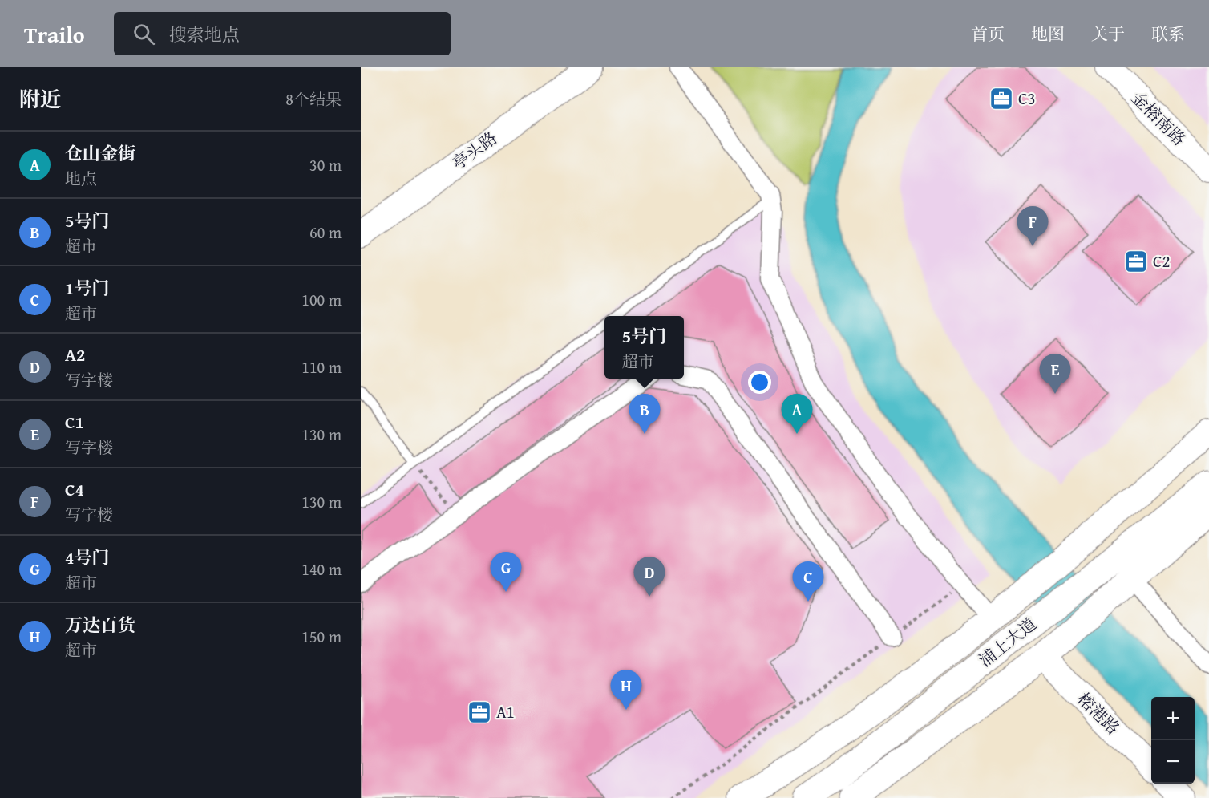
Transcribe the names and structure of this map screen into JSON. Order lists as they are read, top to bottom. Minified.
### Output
{"streets":{"main road":["金榕南路","亭头路","浦上大道","榕港路"]},"crossings":[["浦上大道","榕港路"]],"places":{"office":["C3","C2","A1"]},"page":{"header":"Trailo","search":"搜索地点","nav":["首页","地图","关于","联系"],"heading":["附近","8个结果"],"list":[{"mark":"A","name":"仓山金街","note":"地点","value":"30 m"},{"mark":"B","name":"5号门","note":"超市","value":"60 m"},{"mark":"C","name":"1号门","note":"超市","value":"100 m"},{"mark":"D","name":"A2","note":"写字楼","value":"110 m"},{"mark":"E","name":"C1","note":"写字楼","value":"130 m"},{"mark":"F","name":"C4","note":"写字楼","value":"130 m"},{"mark":"G","name":"4号门","note":"超市","value":"140 m"},{"mark":"H","name":"万达百货","note":"超市","value":"150 m"}],"pins":["F","E","A","B","G","D","C","H"],"popup":["5号门","超市"],"map_buttons":["+","−"]}}
